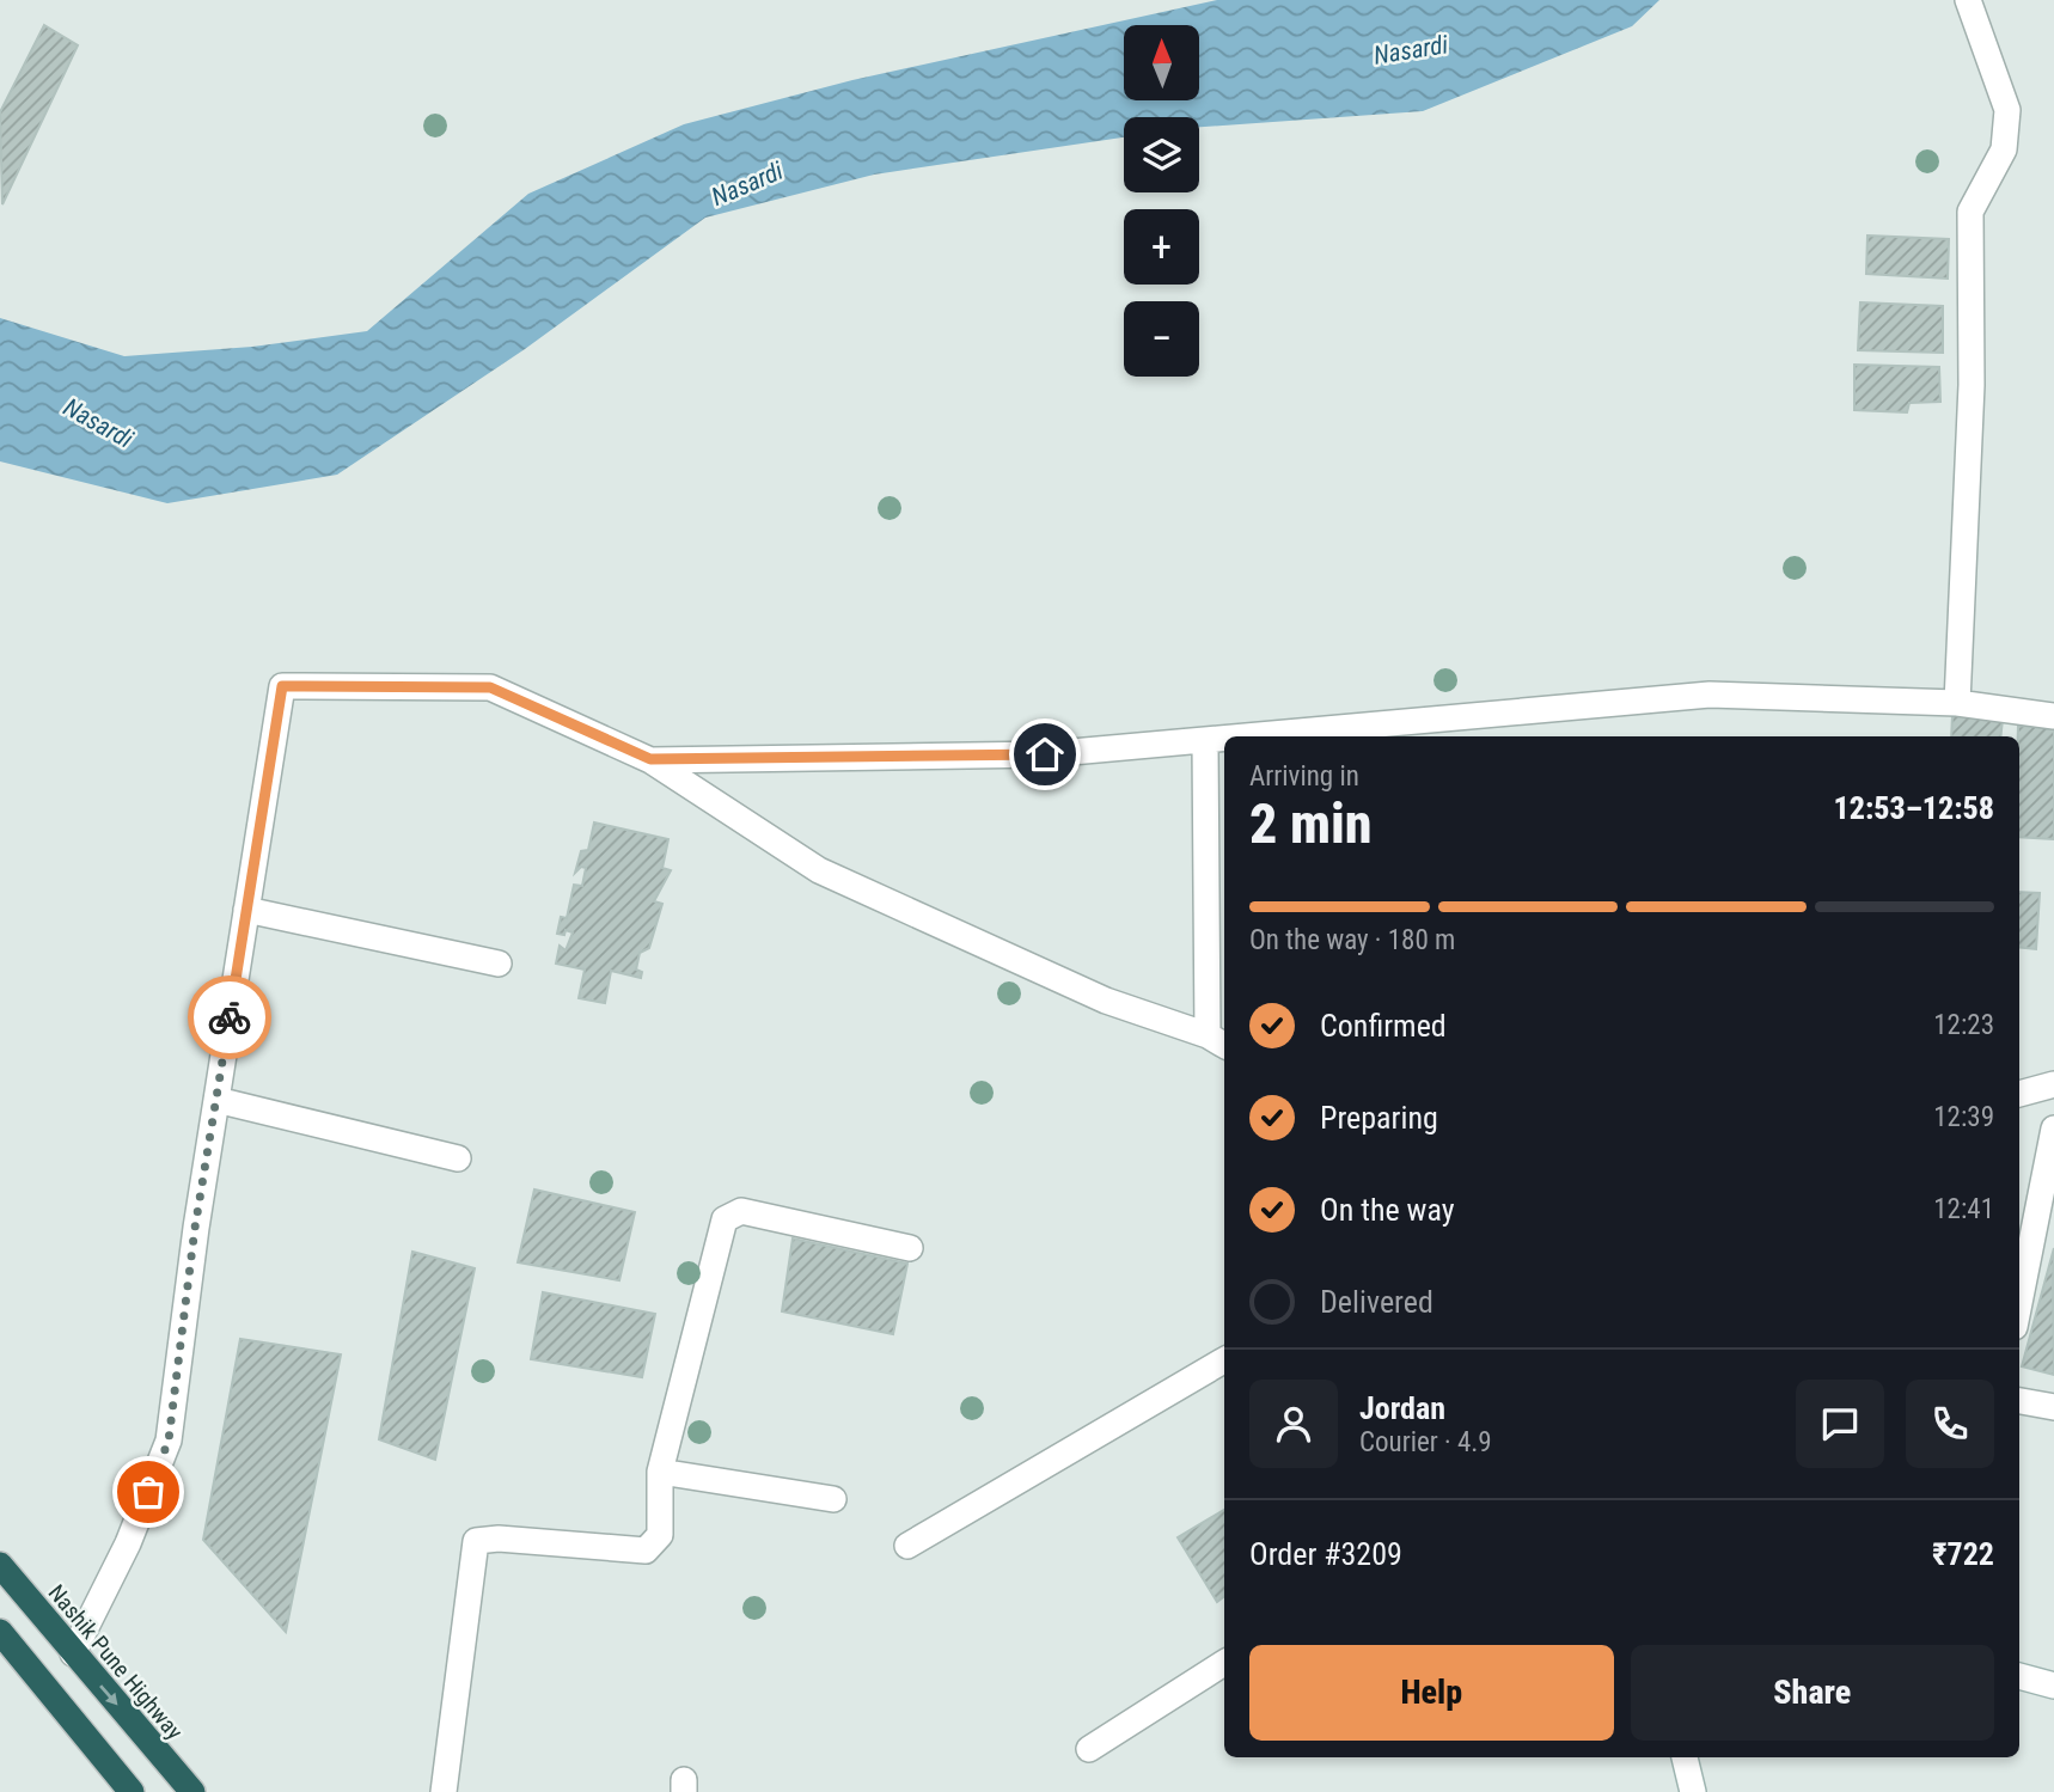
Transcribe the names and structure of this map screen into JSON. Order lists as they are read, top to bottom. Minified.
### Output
{"streets":{"highway":["Nashik Pune Highway"]},"water":["Nasardi"],"north":"top","page":{"map_buttons":["+","−"],"heading":["2 min","Arriving in","12:53–12:58"],"panel":["Jordan","Courier · 4.9","Order #3209","₹722"],"bar":"On the way · 180 m","list":[["Confirmed","12:23"],["Preparing","12:39"],["On the way","12:41"],"Delivered"],"buttons":["Help","Share"]}}
